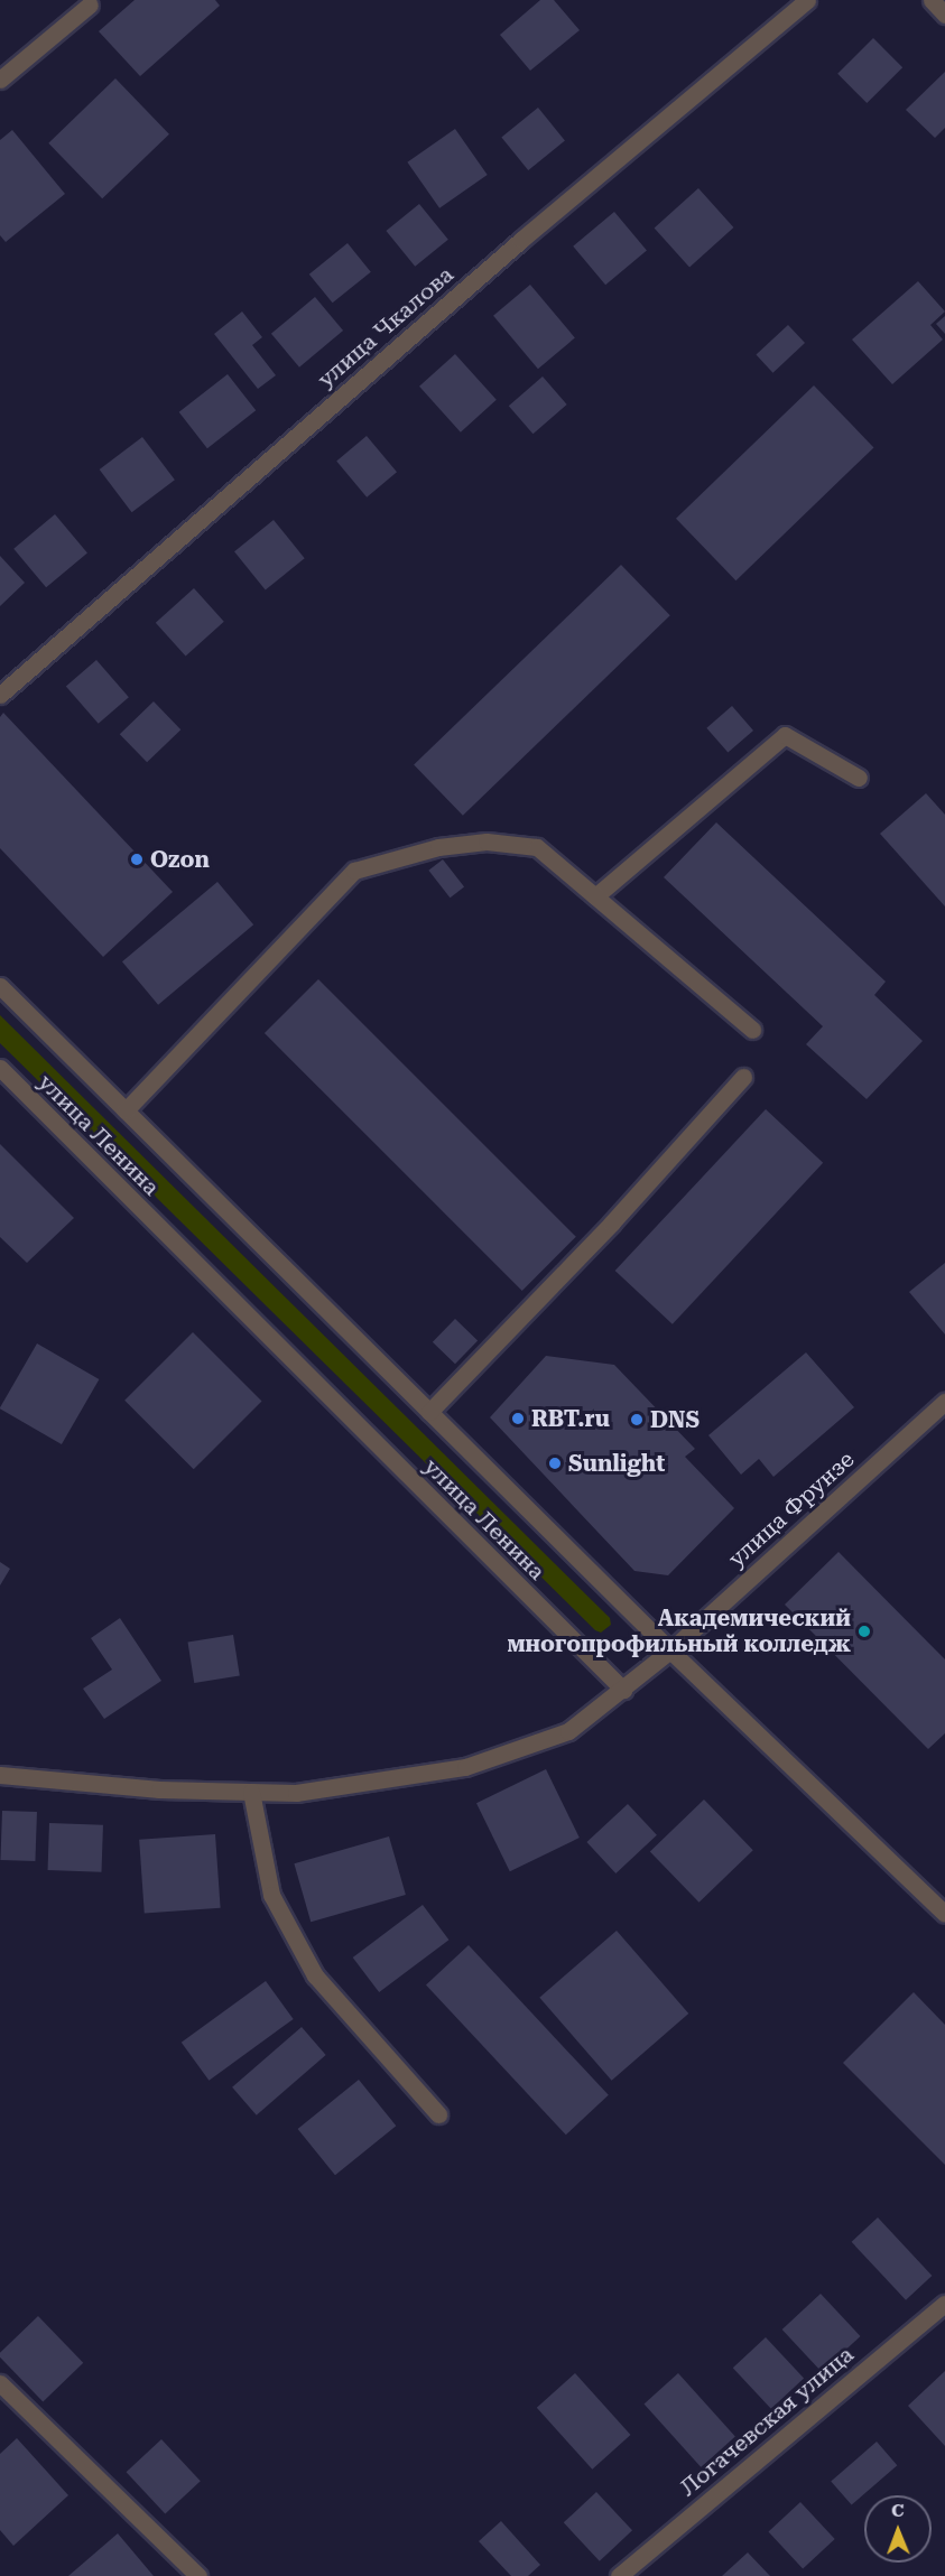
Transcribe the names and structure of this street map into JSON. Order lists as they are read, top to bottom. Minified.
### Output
{"streets":{"street":["улица Чкалова","улица Ленина","улица Фрунзе","Логачевская улица"]},"crossings":[["улица Ленина","улица Фрунзе"]],"places":["Ozon","RBT.ru","DNS","Sunlight","Академический многопрофильный колледж"],"north":"top"}
